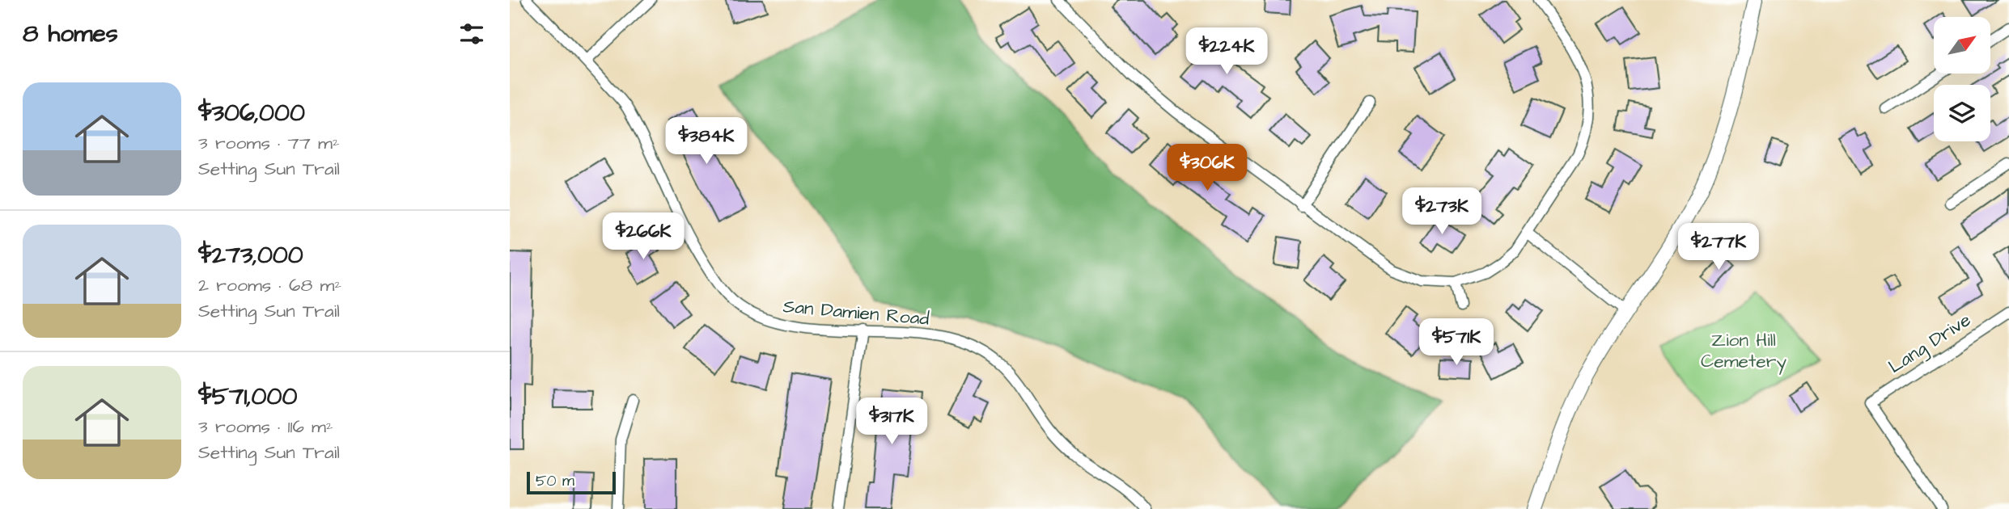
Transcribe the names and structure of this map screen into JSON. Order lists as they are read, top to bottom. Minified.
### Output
{"streets":{"street":["San Damien Road","Lang Drive"]},"parks":["Zion Hill Cemetery"],"scale_bar":"50 m","north":"top right","page":{"heading":"8 homes","price":["$224K","$384K","$306K","$273K","$266K","$277K","$571K","$317K"],"list":[{"name":"$306,000","note":"3 rooms · 77 m² · Setting Sun Trail"},{"name":"$273,000","note":"2 rooms · 68 m² · Setting Sun Trail"},{"name":"$571,000","note":"3 rooms · 116 m² · Setting Sun Trail"}],"scale":"50 m"}}
